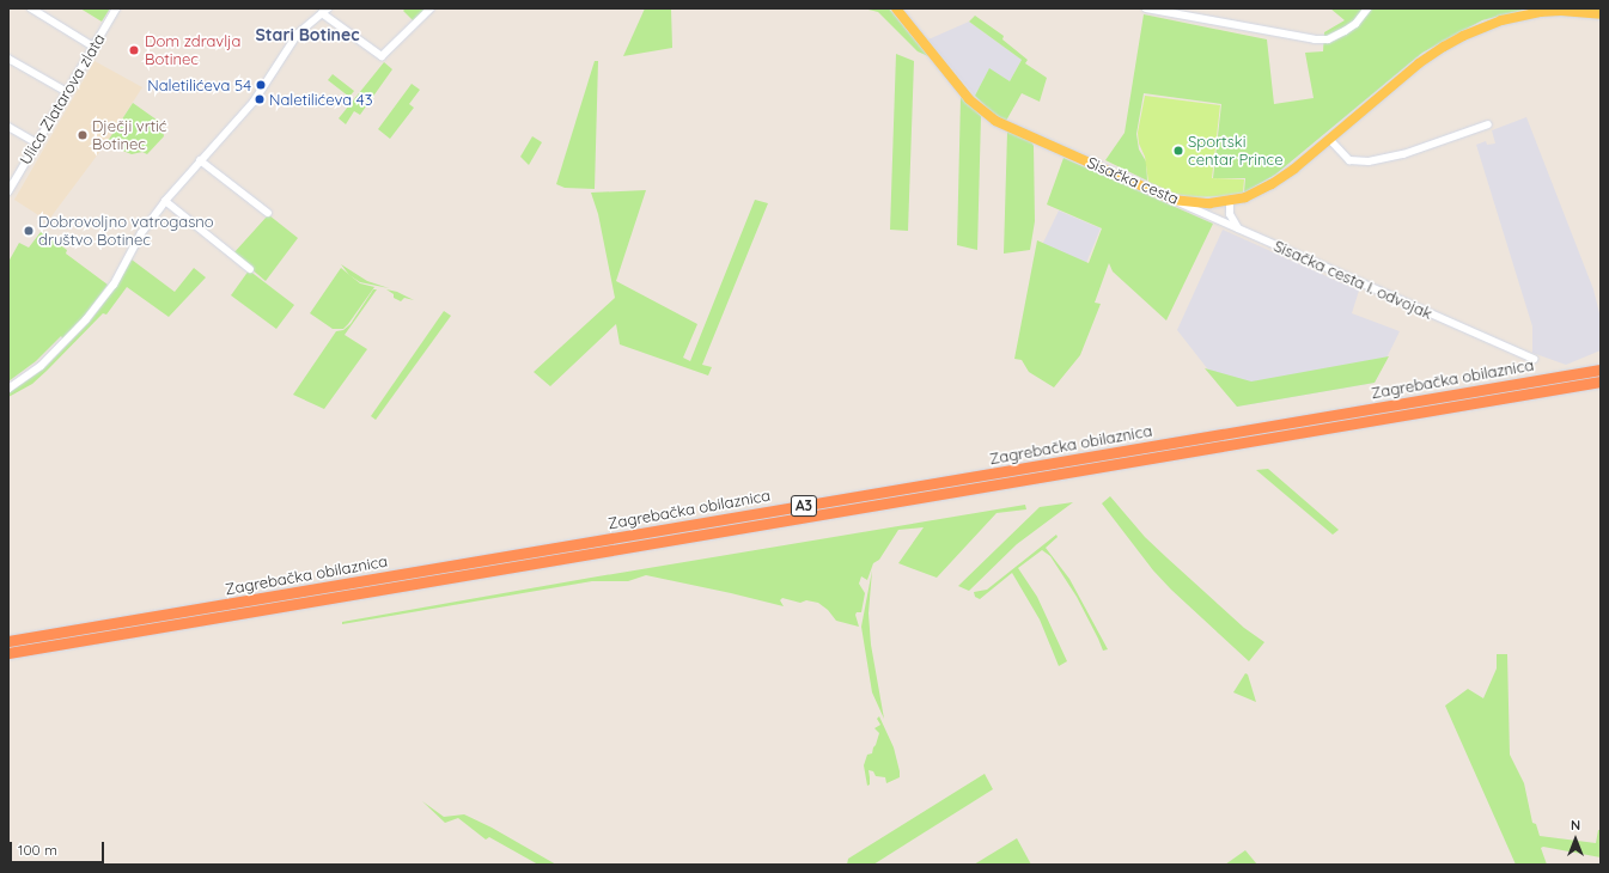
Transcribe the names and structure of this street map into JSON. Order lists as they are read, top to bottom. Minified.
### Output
{"streets":{"highway":["Zagrebačka obilaznica","A3"],"main road":["Sisačka cesta"],"street":["Ulica Zlatarova zlata","Sisačka cesta I. odvojak"]},"crossings":[["Sisačka cesta","Sisačka cesta I. odvojak"]],"districts":["Stari Botinec"],"places":["Dom zdravlja Botinec","Naletilićeva 54","Naletilićeva 43","Dječji vrtić Botinec","Sportski centar Prince","Dobrovoljno vatrogasno društvo Botinec"],"scale_bar":"100 m","north":"top"}
